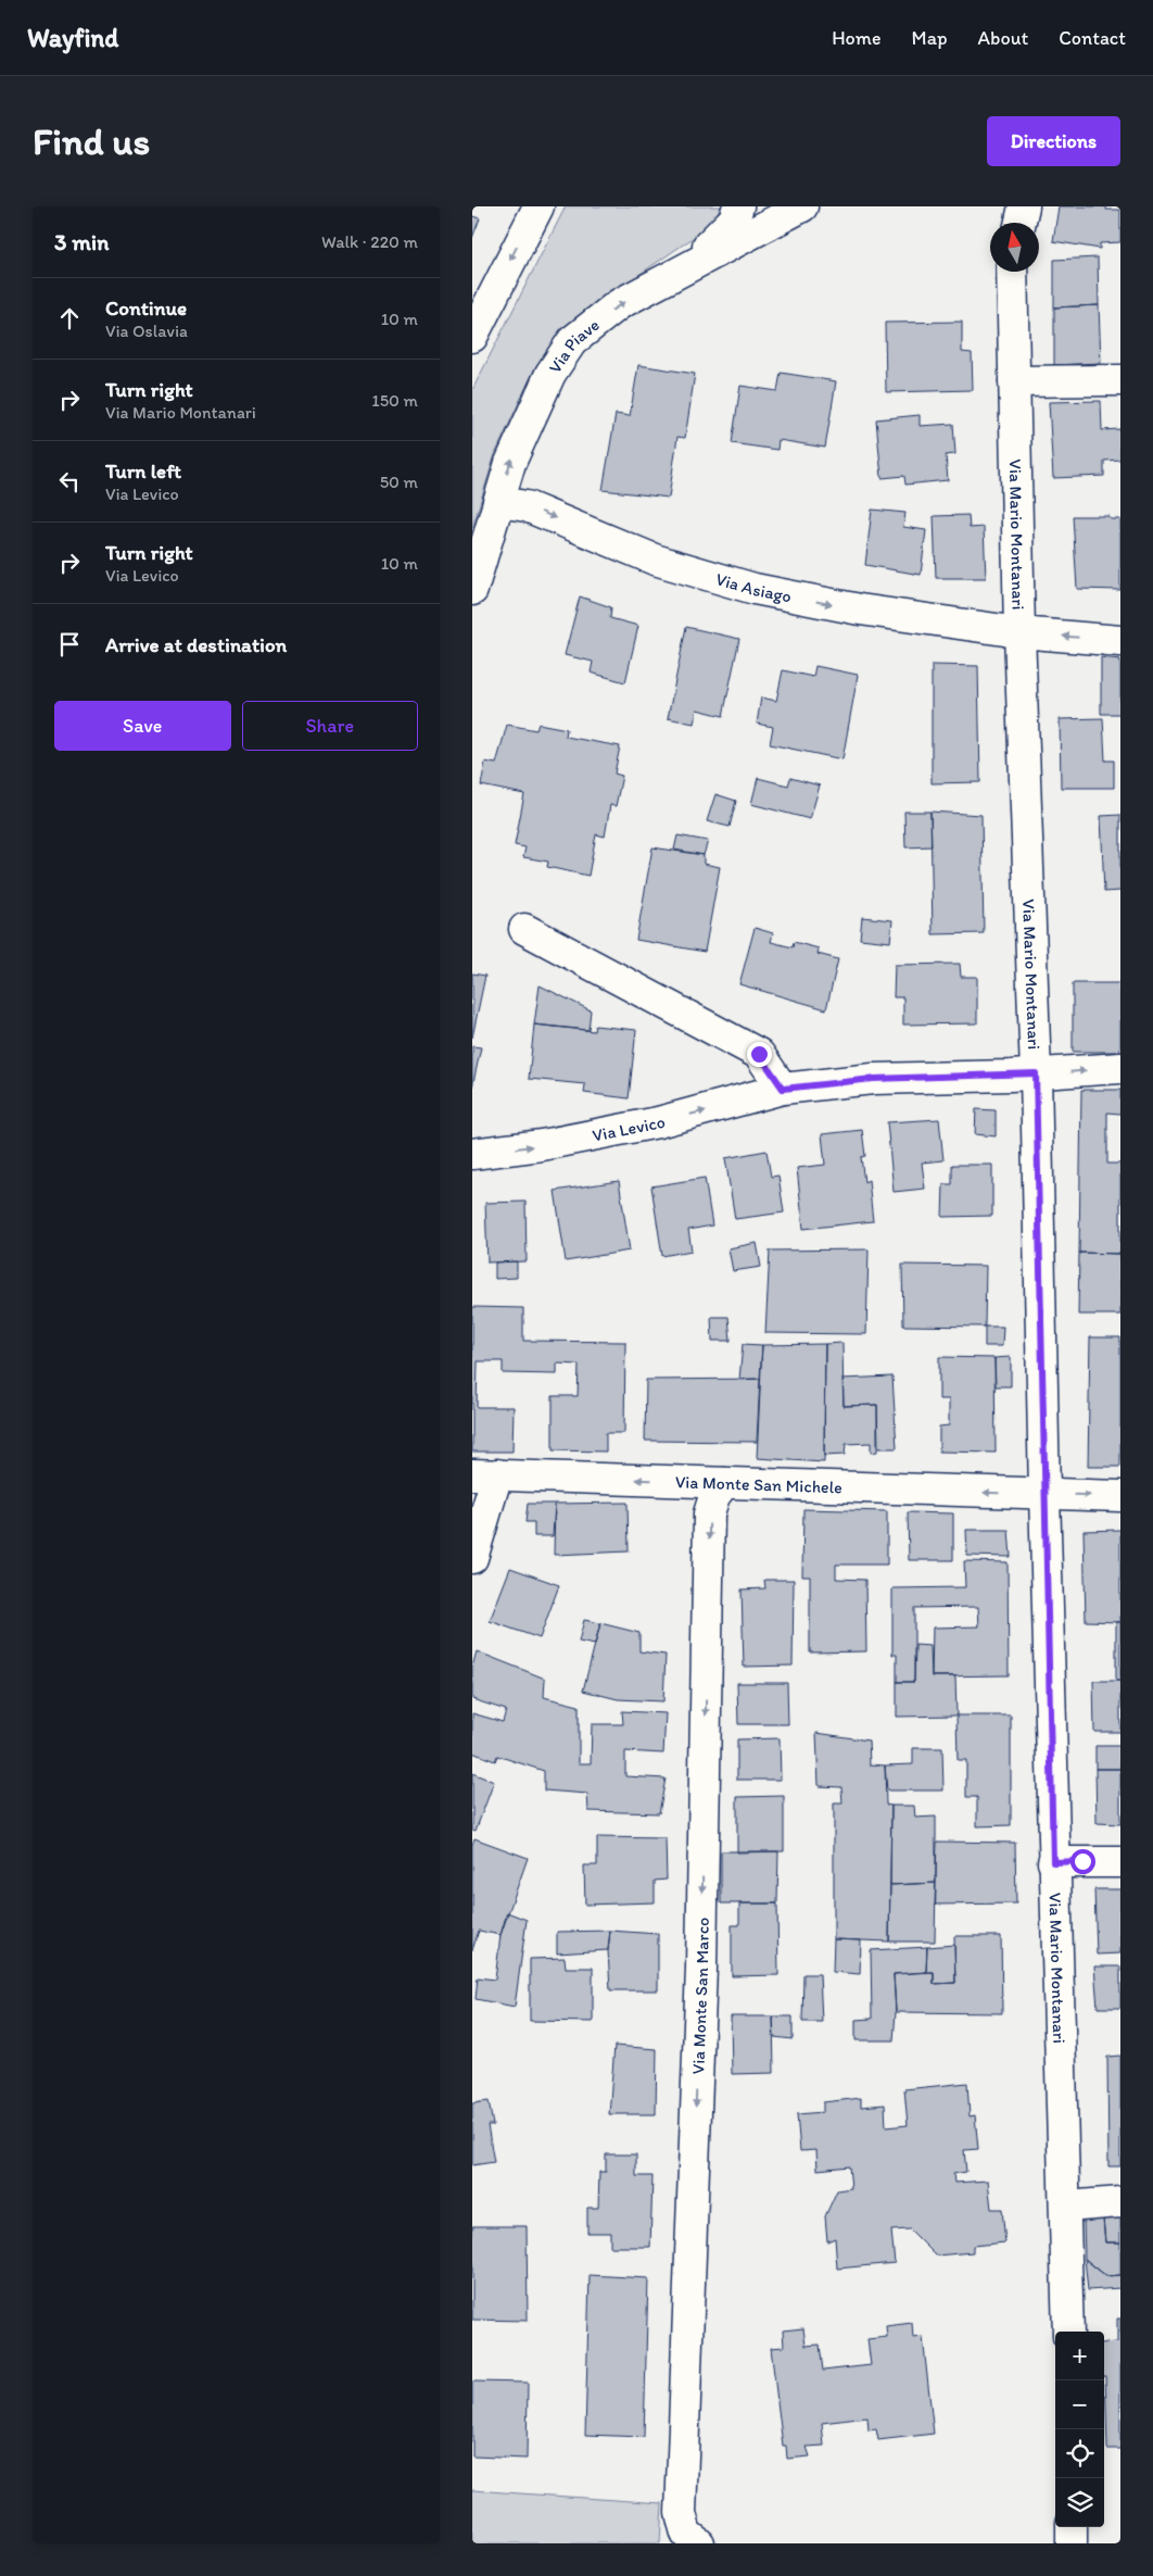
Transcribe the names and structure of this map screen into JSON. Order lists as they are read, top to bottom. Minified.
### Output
{"streets":{"street":["Via Piave","Via Mario Montanari","Via Asiago","Via Levico","Via Monte San Michele","Via Monte San Marco"]},"crossings":[["Via Piave","Via Asiago"],["Via Mario Montanari","Via Asiago"],["Via Mario Montanari","Via Levico"],["Via Mario Montanari","Via Monte San Michele"],["Via Monte San Michele","Via Monte San Marco"]],"one_way":["Via Levico","Via Monte San Marco"],"north":"top","page":{"header":"Wayfind","nav":["Home","Map","About","Contact"],"buttons":["Directions",["Save","Share"]],"title":"Find us","heading":["3 min","Walk · 220 m"],"list":[["Continue","Via Oslavia","10 m"],["Turn right","Via Mario Montanari","150 m"],["Turn left","Via Levico","50 m"],["Turn right","Via Levico","10 m"],"Arrive at destination"],"map_buttons":["+","−"]}}
